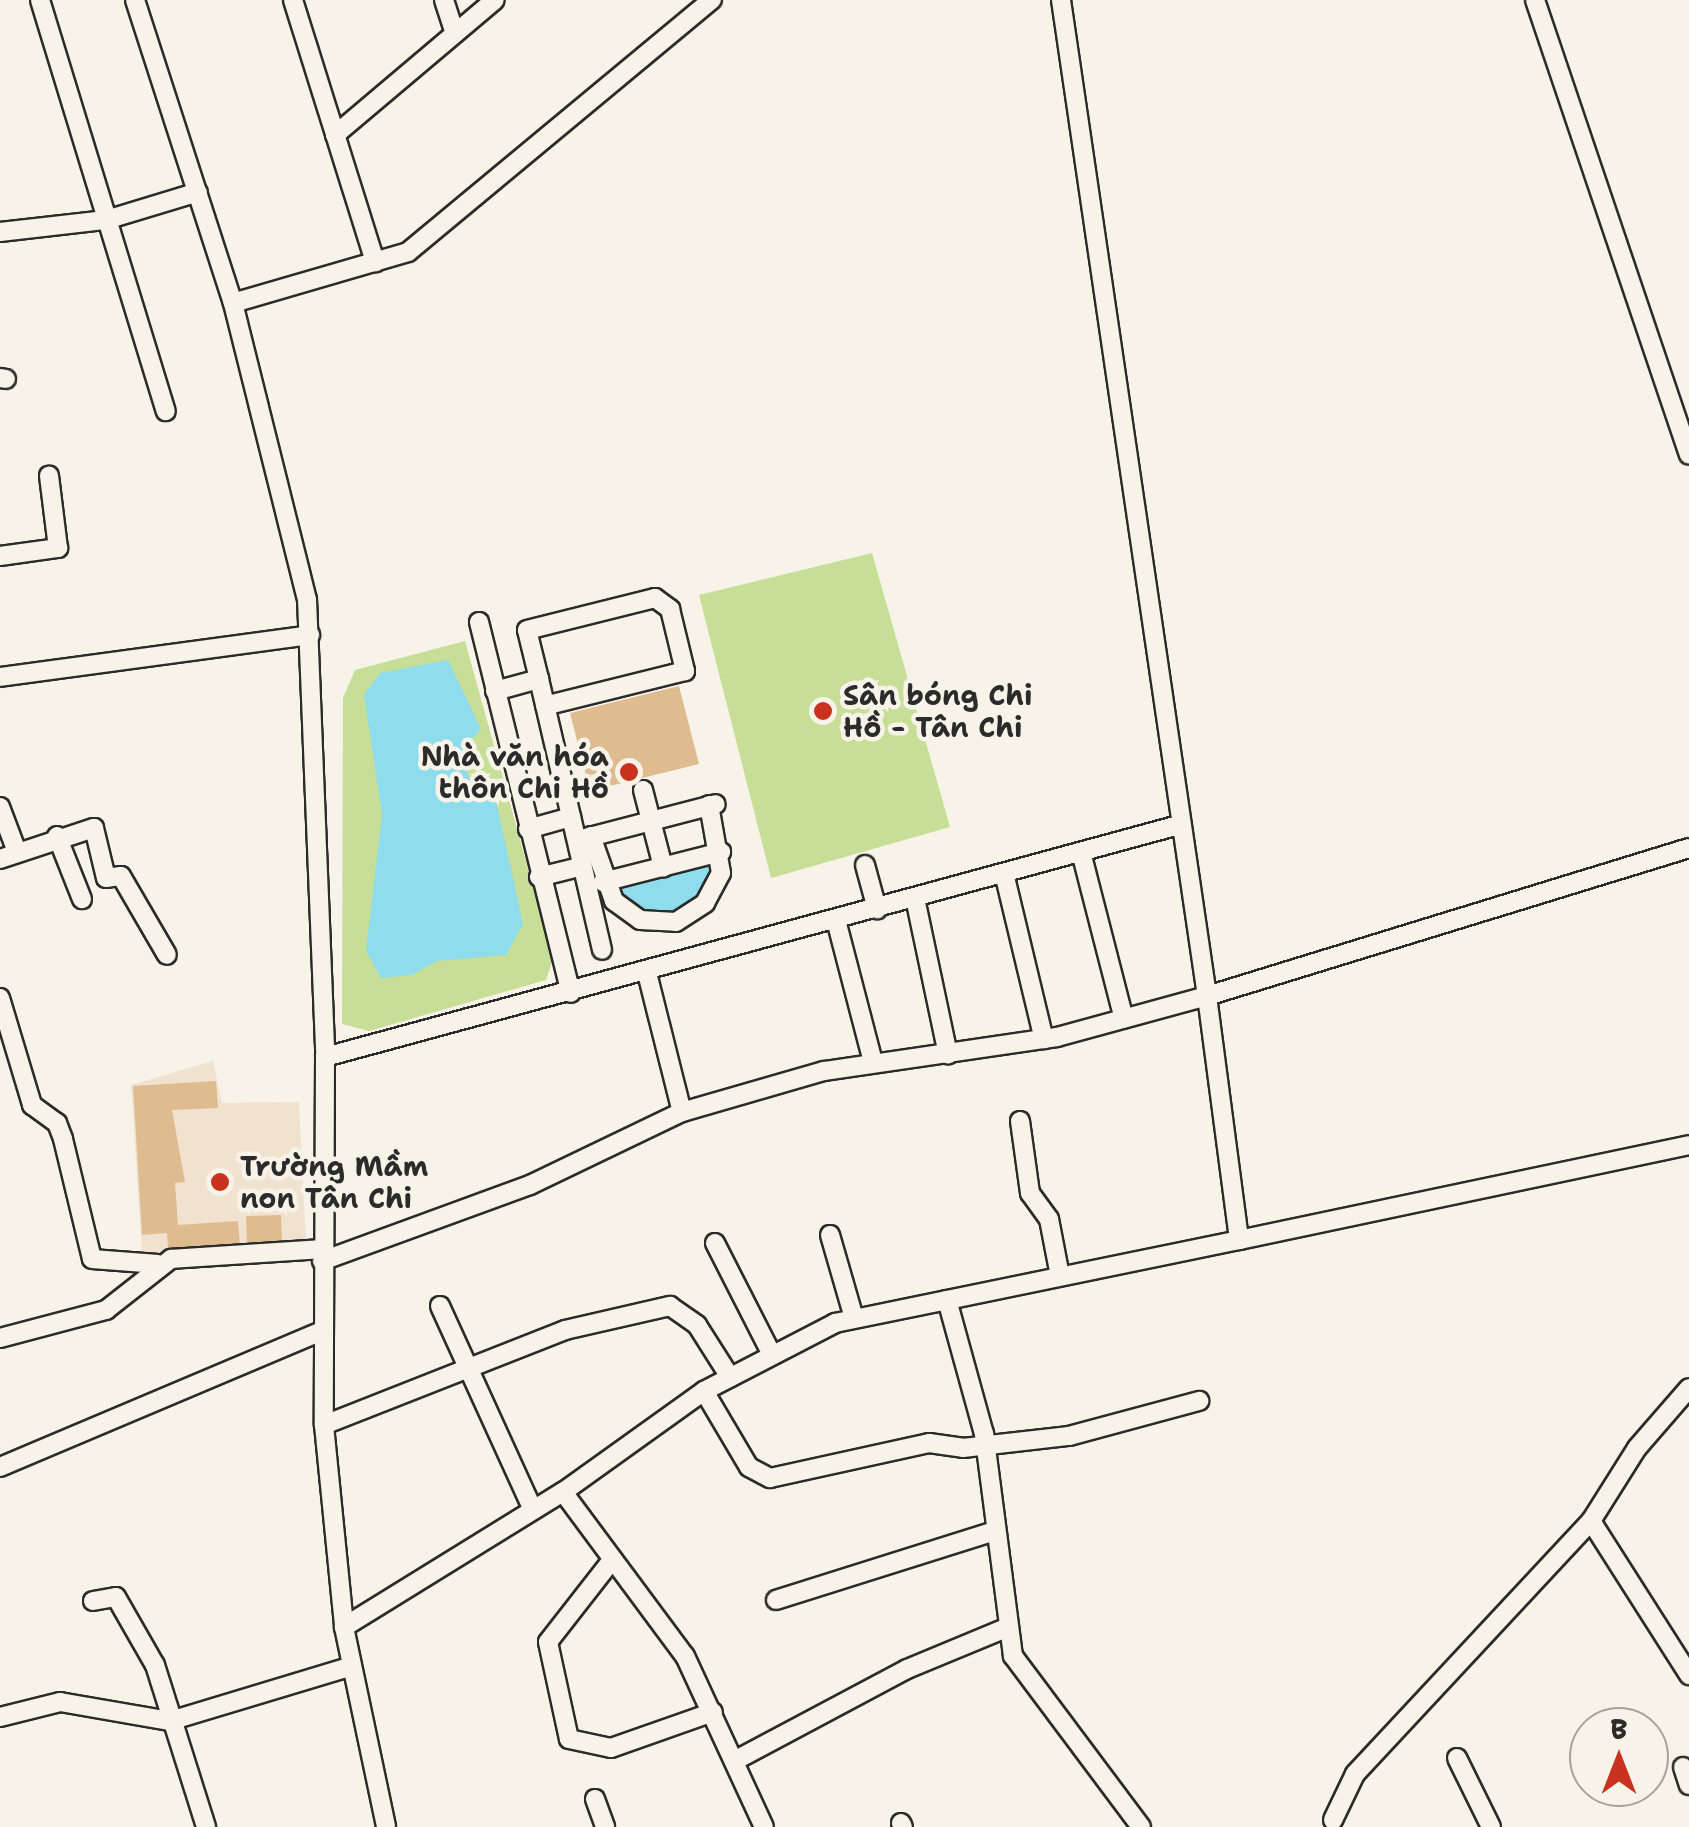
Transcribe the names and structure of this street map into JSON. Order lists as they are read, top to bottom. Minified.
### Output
{"places":["Sân bóng Chi Hồ - Tân Chi","Nhà văn hóa thôn Chi Hồ","Trường Mầm non Tân Chi"],"north":"top"}
